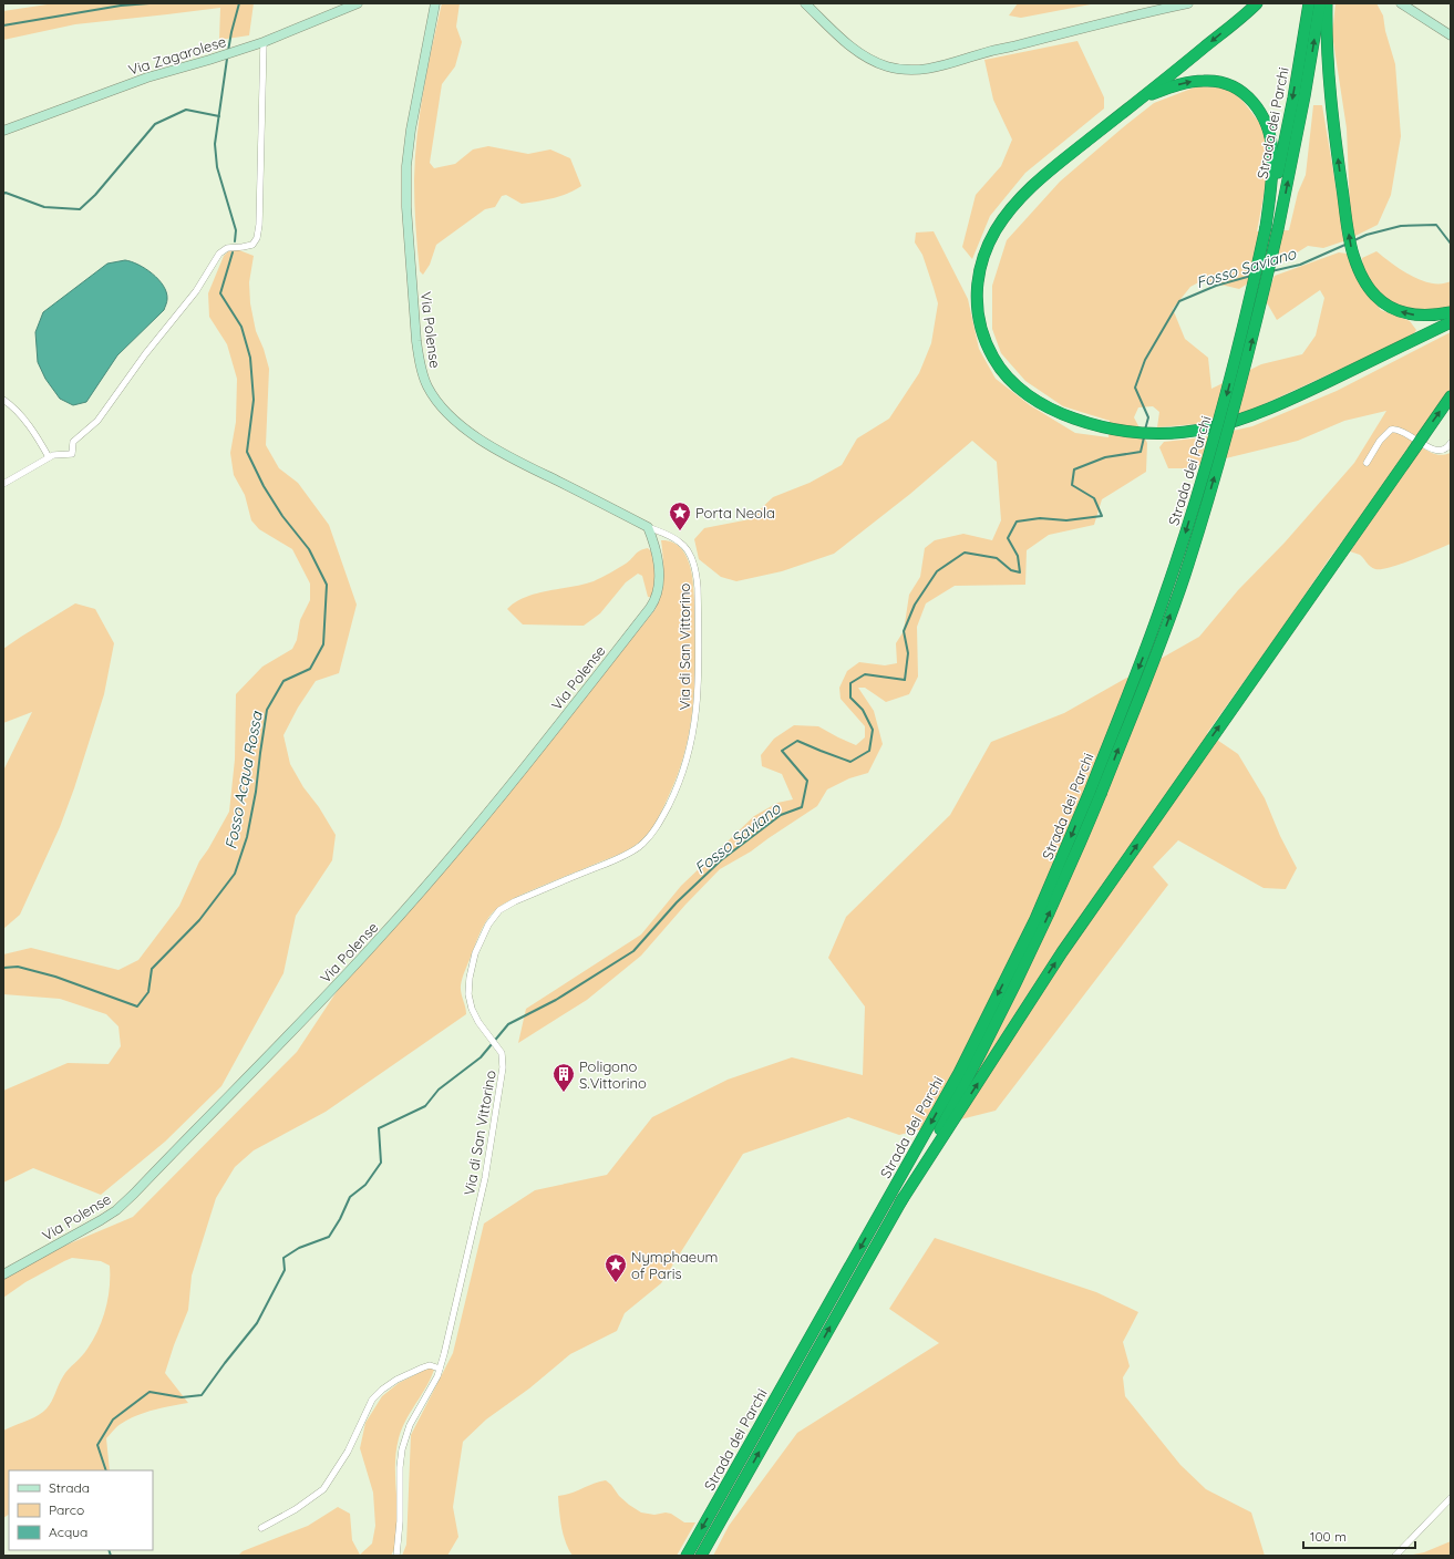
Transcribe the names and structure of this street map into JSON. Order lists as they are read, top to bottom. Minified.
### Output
{"streets":{"highway":["Strada dei Parchi"],"street":["Via Zagarolese","Via Polense","Via di San Vittorino"]},"crossings":[["Via Polense","Via di San Vittorino"]],"water":["Fosso Saviano","Fosso Acqua Rossa"],"places":{"place":["Porta Neola","Nymphaeum of Paris"],"building":["Poligono S.Vittorino"]},"legend":["Strada","Parco","Acqua"],"scale_bar":"100 m"}
